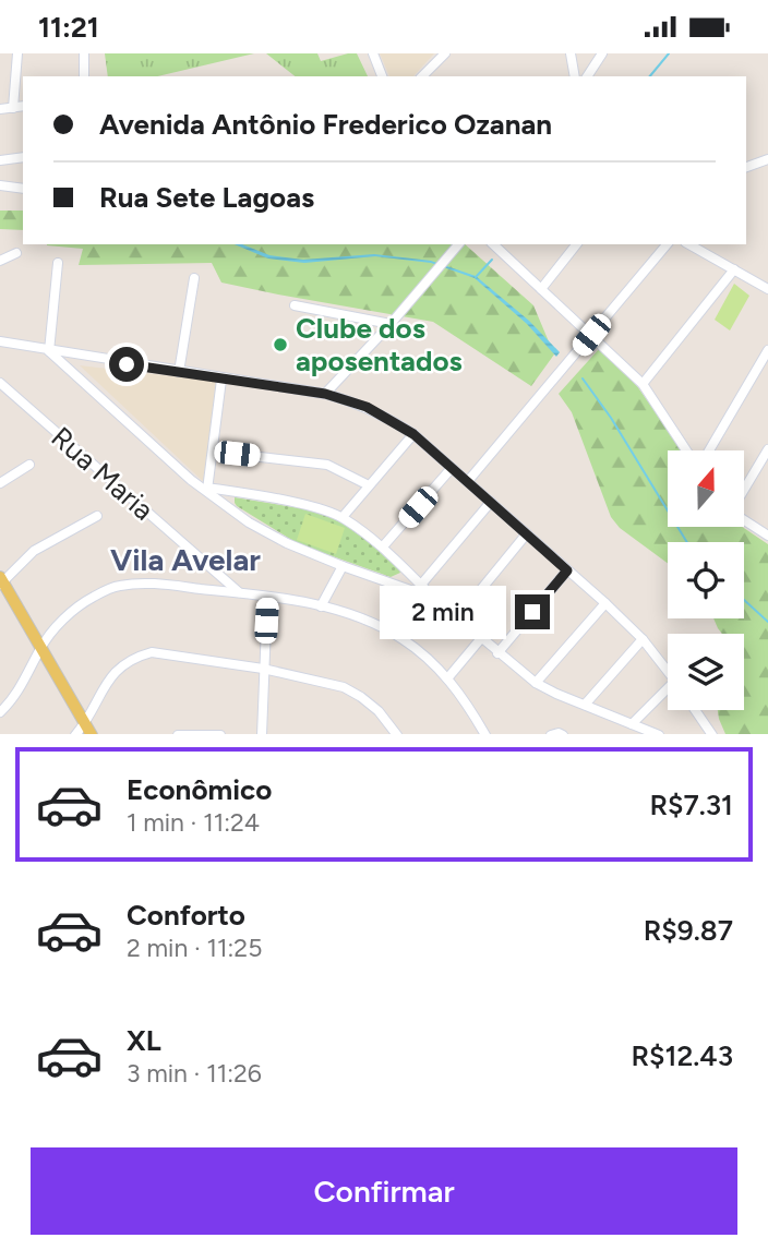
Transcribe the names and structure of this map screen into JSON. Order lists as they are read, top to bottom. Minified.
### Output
{"streets":{"street":["Rua Maria"]},"districts":["Vila Avelar"],"places":["Clube dos aposentados"],"north":"top","page":{"status":"11:21","banner":["Avenida Antônio Frederico Ozanan","Rua Sete Lagoas"],"bubble":"2 min","list":[{"name":"Econômico","note":"1 min · 11:24","value":"R$7.31"},{"name":"Conforto","note":"2 min · 11:25","value":"R$9.87"},{"name":"XL","note":"3 min · 11:26","value":"R$12.43"}],"buttons":"Confirmar"}}
